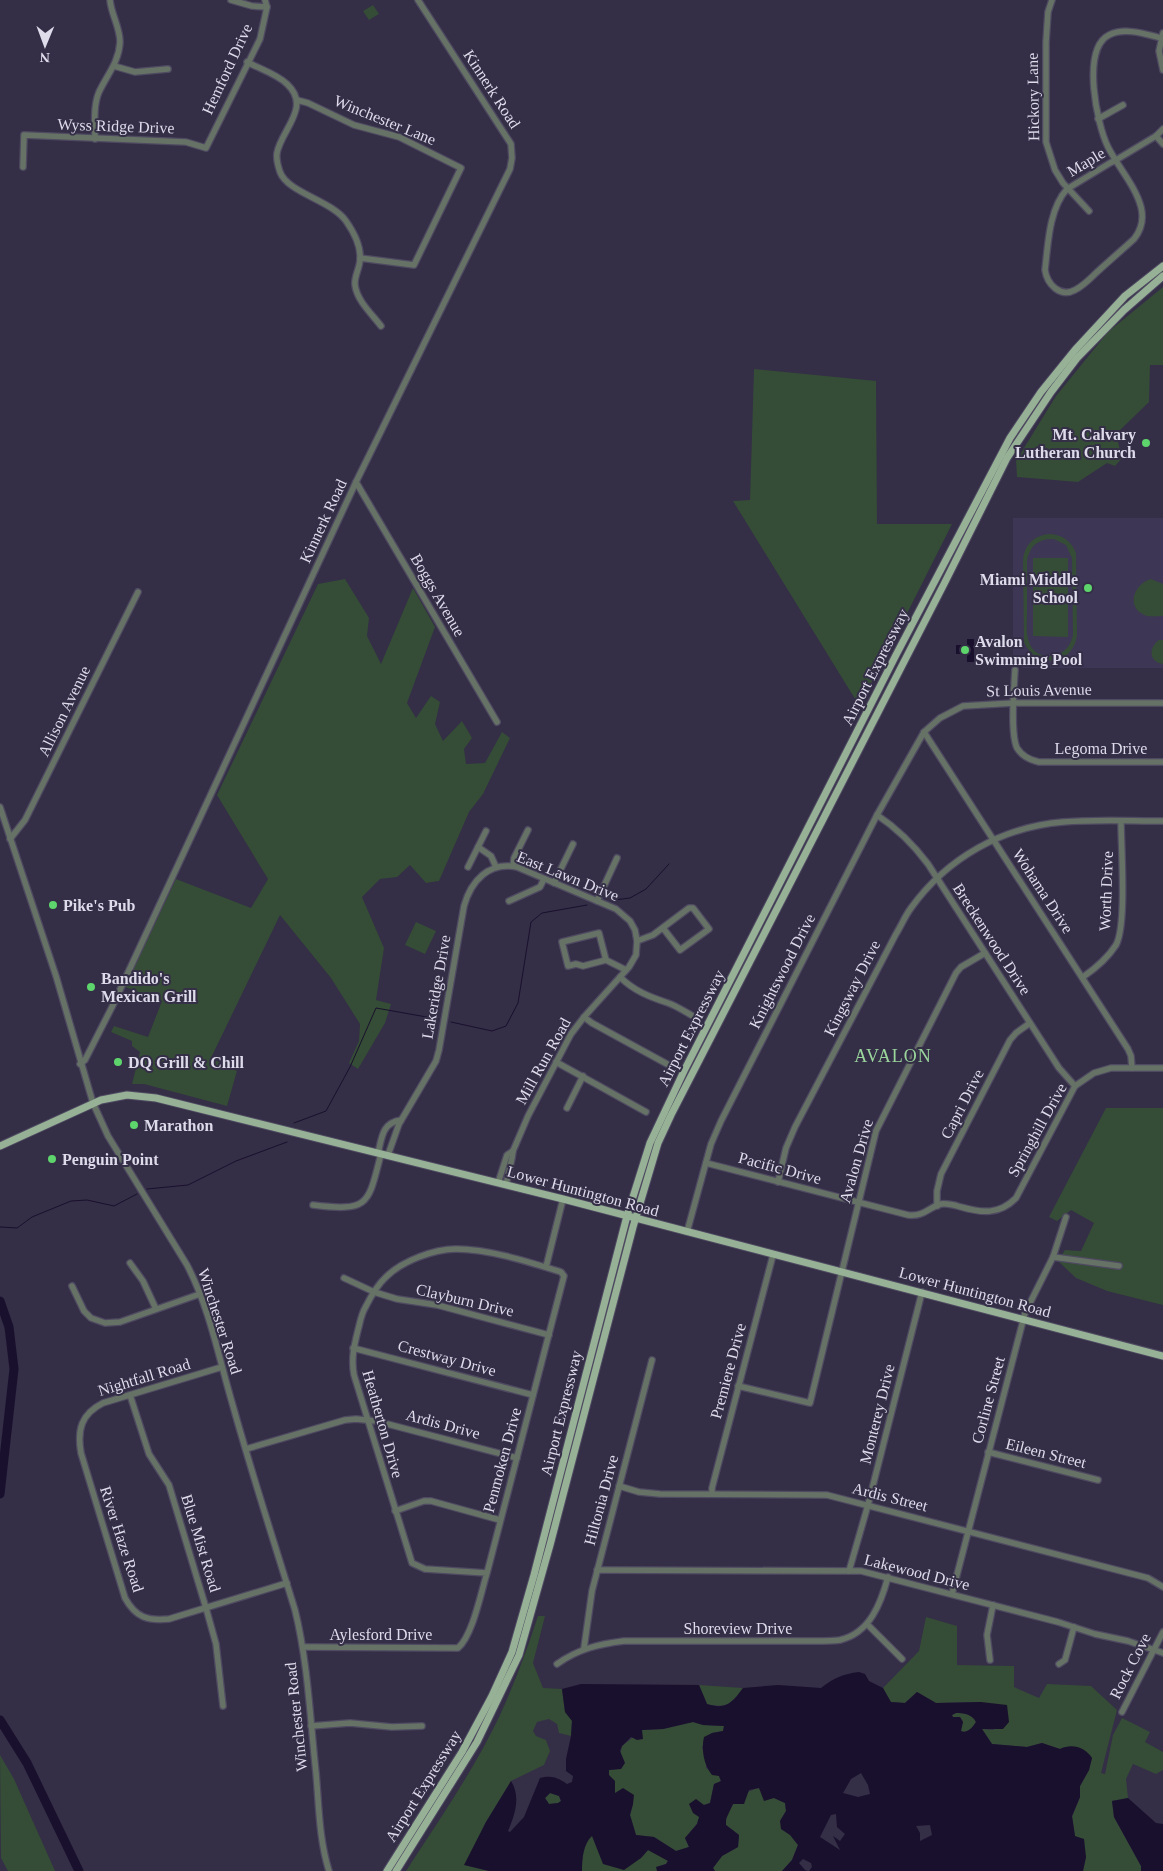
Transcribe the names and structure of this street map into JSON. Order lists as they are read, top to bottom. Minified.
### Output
{"streets":{"main road":["Airport Expressway","Lower Huntington Road"],"street":["Hemford Drive","Kinnerk Road","Hickory Lane","Winchester Lane","Wyss Ridge Drive","Maple","Boggs Avenue","St Louis Avenue","Allison Avenue","Legoma Drive","East Lawn Drive","Wohama Drive","Worth Drive","Breckenwood Drive","Knightswood Drive","Lakeridge Drive","Kingsway Drive","Mill Run Road","Capri Drive","Springhill Drive","Avalon Drive","Pacific Drive","Clayburn Drive","Winchester Road","Crestway Drive","Premiere Drive","Nightfall Road","Corline Street","Monterey Drive","Heatherton Drive","Ardis Drive","Eileen Street","Penmoken Drive","Ardis Street","Hiltonia Drive","River Haze Road","Blue Mist Road","Lakewood Drive","Shoreview Drive","Aylesford Drive","Rock Cove"]},"crossings":[["Hemford Drive","Wyss Ridge Drive"],["Kinnerk Road","Boggs Avenue"],["Kinnerk Road","Winchester Road"],["Hickory Lane","Maple"],["Airport Expressway","Lower Huntington Road"],["St Louis Avenue","Legoma Drive"],["St Louis Avenue","Wohama Drive"],["St Louis Avenue","Knightswood Drive"],["Allison Avenue","Winchester Road"],["East Lawn Drive","Lakeridge Drive"],["East Lawn Drive","Mill Run Road"],["Wohama Drive","Worth Drive"],["Wohama Drive","Knightswood Drive"],["Wohama Drive","Kingsway Drive"],["Wohama Drive","Springhill Drive"],["Worth Drive","Kingsway Drive"],["Breckenwood Drive","Knightswood Drive"],["Breckenwood Drive","Kingsway Drive"],["Breckenwood Drive","Capri Drive"],["Breckenwood Drive","Springhill Drive"],["Breckenwood Drive","Avalon Drive"],["Knightswood Drive","Pacific Drive"],["Knightswood Drive","Lower Huntington Road"],["Lakeridge Drive","Lower Huntington Road"],["Kingsway Drive","Pacific Drive"],["Mill Run Road","Lower Huntington Road"],["Capri Drive","Pacific Drive"],["Springhill Drive","Pacific Drive"],["Avalon Drive","Pacific Drive"],["Avalon Drive","Lower Huntington Road"],["Avalon Drive","Premiere Drive"],["Lower Huntington Road","Winchester Road"],["Lower Huntington Road","Premiere Drive"],["Lower Huntington Road","Corline Street"],["Lower Huntington Road","Monterey Drive"],["Clayburn Drive","Heatherton Drive"],["Clayburn Drive","Penmoken Drive"],["Winchester Road","Nightfall Road"],["Winchester Road","Ardis Drive"],["Winchester Road","Aylesford Drive"],["Crestway Drive","Heatherton Drive"],["Crestway Drive","Penmoken Drive"],["Premiere Drive","Ardis Street"],["Nightfall Road","River Haze Road"],["Nightfall Road","Blue Mist Road"],["Corline Street","Eileen Street"],["Corline Street","Ardis Street"],["Corline Street","Lakewood Drive"],["Monterey Drive","Ardis Street"],["Monterey Drive","Lakewood Drive"],["Heatherton Drive","Ardis Drive"],["Heatherton Drive","Penmoken Drive"],["Ardis Drive","Penmoken Drive"],["Penmoken Drive","Aylesford Drive"],["Ardis Street","Hiltonia Drive"],["Hiltonia Drive","Lakewood Drive"],["Hiltonia Drive","Shoreview Drive"],["River Haze Road","Blue Mist Road"],["Lakewood Drive","Shoreview Drive"],["Lakewood Drive","Rock Cove"]],"districts":["AVALON"],"places":["Mt. Calvary Lutheran Church","Miami Middle School","Avalon Swimming Pool","Pike's Pub","Bandido's Mexican Grill","DQ Grill & Chill","Marathon","Penguin Point"],"north":"bottom"}
